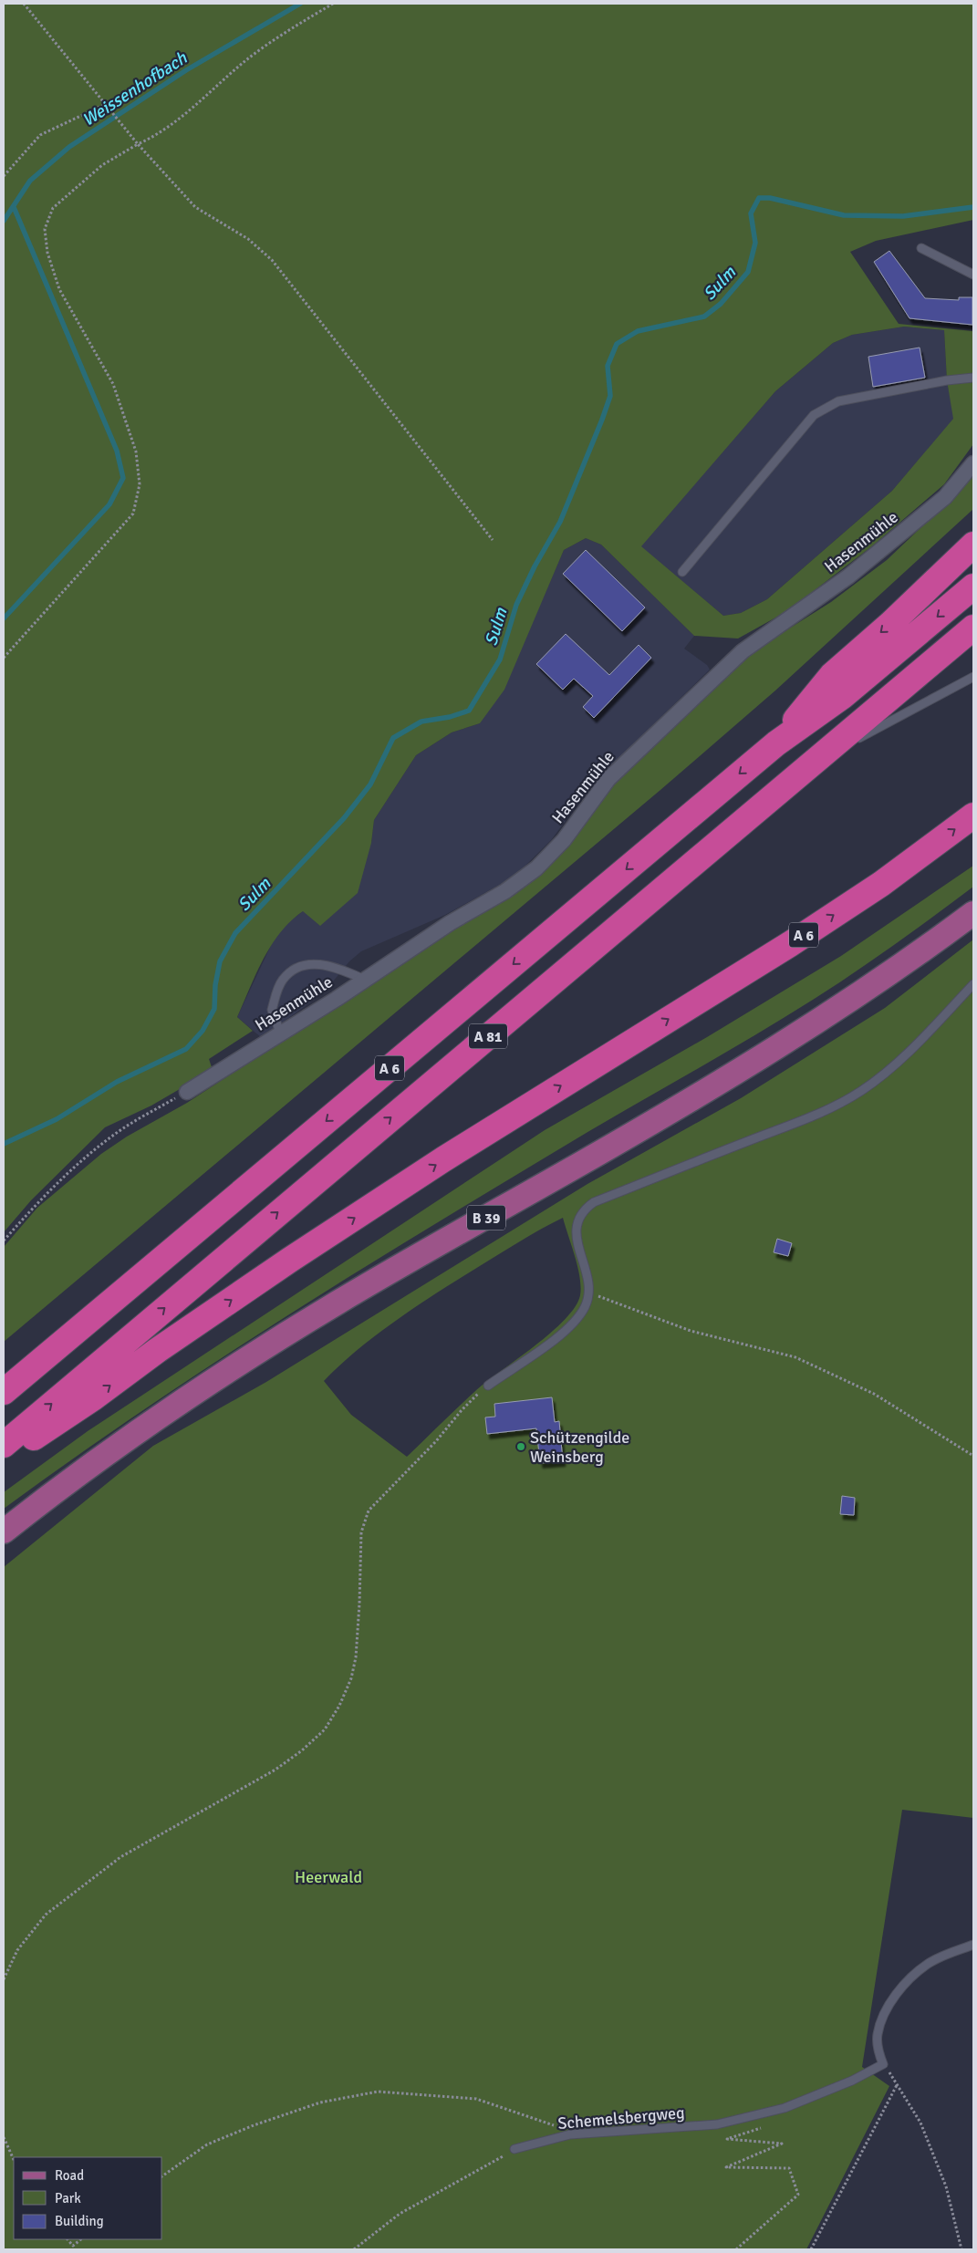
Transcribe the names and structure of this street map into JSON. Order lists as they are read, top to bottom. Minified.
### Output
{"streets":{"highway":["A 6","A 81"],"main road":["B 39"],"street":["Hasenmühle"],"lane":["Schemelsbergweg"]},"water":["Weissenhofbach","Sulm"],"parks":["Heerwald"],"places":["Schützengilde Weinsberg"],"legend":["Road","Park","Building"]}
